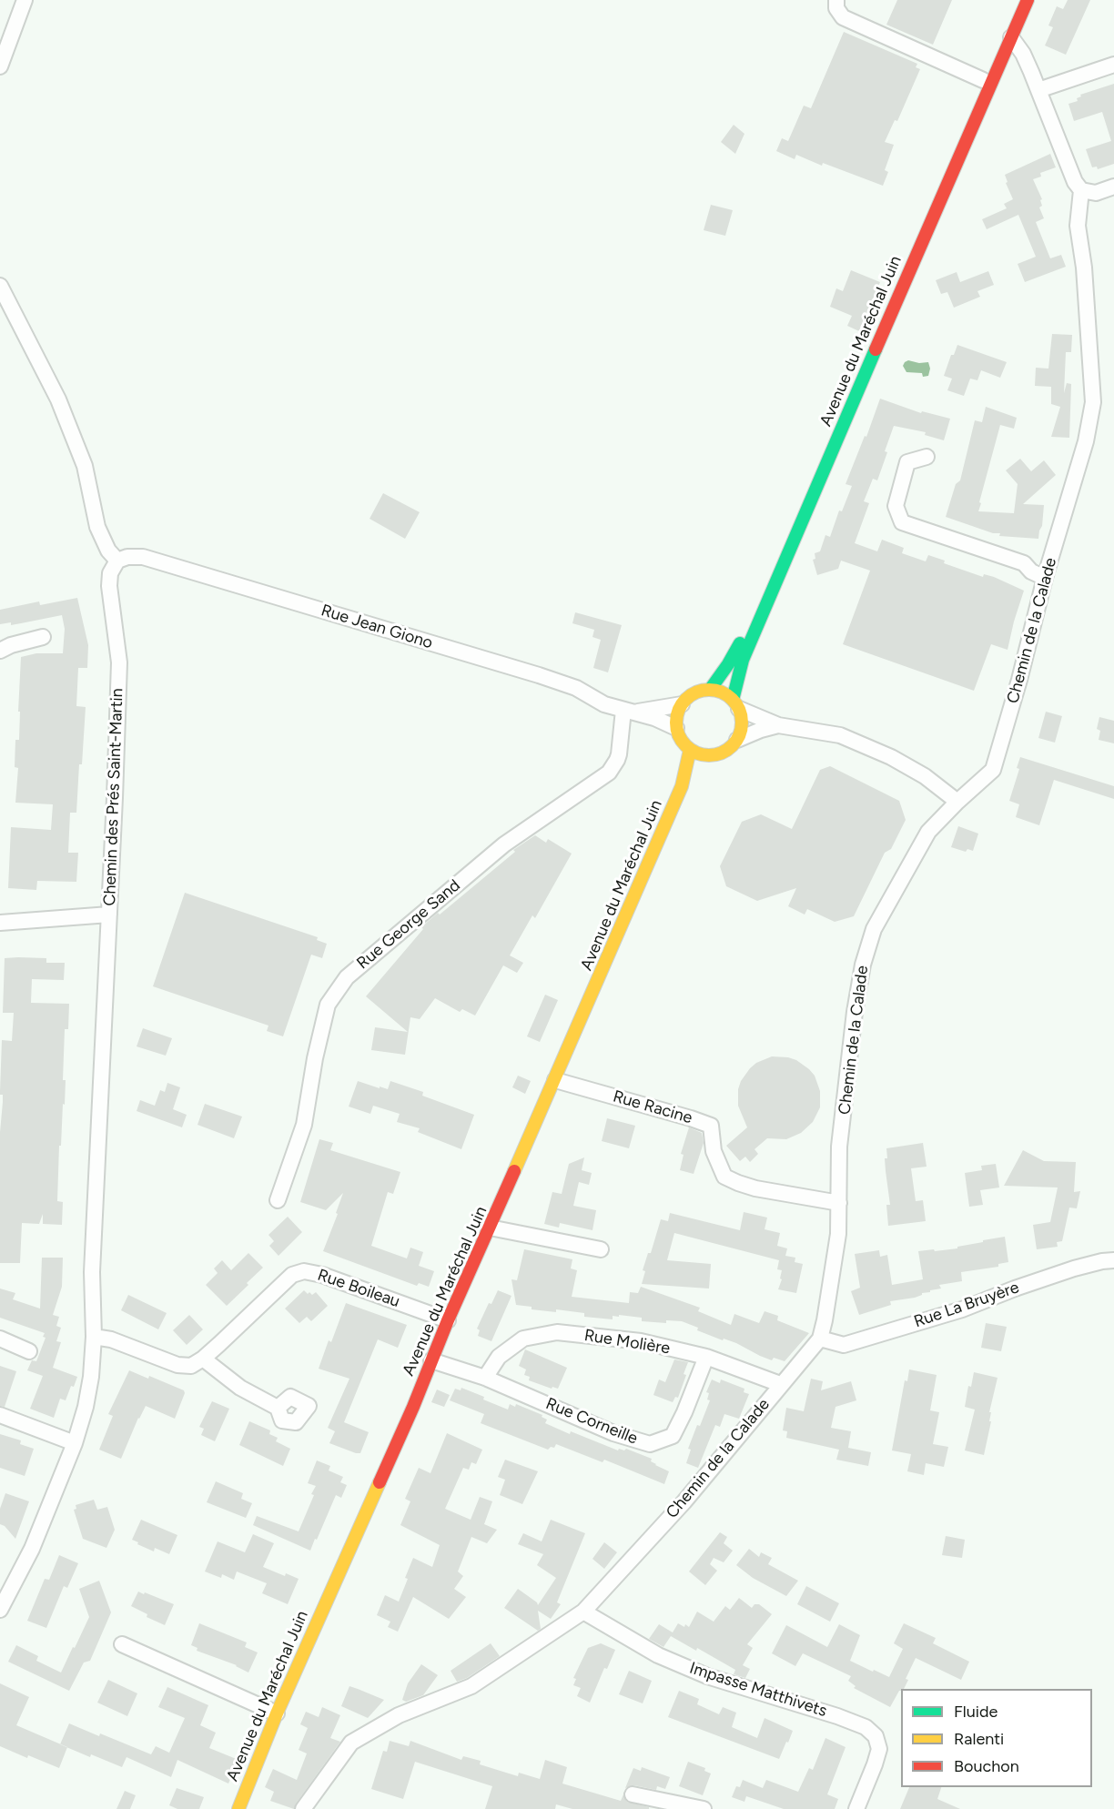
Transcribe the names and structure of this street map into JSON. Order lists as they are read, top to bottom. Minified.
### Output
{"streets":{"main road":["Avenue du Maréchal Juin"],"street":["Rue Jean Giono","Chemin de la Calade","Chemin des Prés Saint-Martin","Rue George Sand","Rue Racine","Rue Boileau","Rue La Bruyère","Rue Molière","Rue Corneille","Impasse Matthivets"]},"crossings":[["Avenue du Maréchal Juin","Rue Jean Giono"],["Avenue du Maréchal Juin","Rue Racine"],["Avenue du Maréchal Juin","Rue Boileau"],["Avenue du Maréchal Juin","Rue Corneille"],["Rue Jean Giono","Chemin des Prés Saint-Martin"],["Rue Jean Giono","Rue George Sand"],["Chemin de la Calade","Rue Racine"],["Chemin de la Calade","Rue La Bruyère"],["Chemin de la Calade","Rue Molière"],["Chemin de la Calade","Impasse Matthivets"],["Chemin des Prés Saint-Martin","Rue Boileau"],["Rue Molière","Rue Corneille"]],"legend":["Fluide","Ralenti","Bouchon"]}
